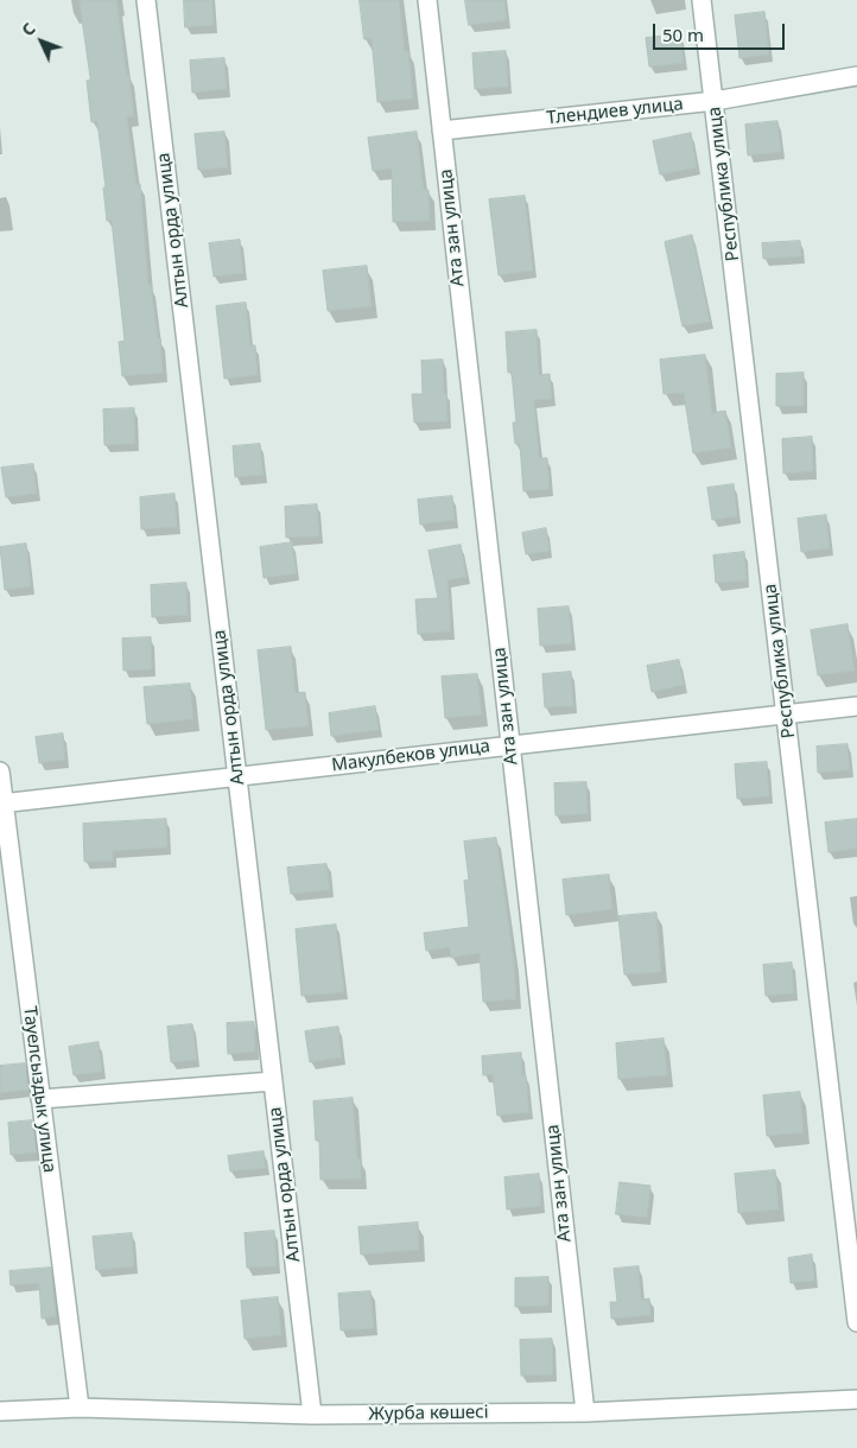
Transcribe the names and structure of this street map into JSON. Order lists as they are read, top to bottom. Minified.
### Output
{"streets":{"street":["Тлендиев улица","Республика улица","Ата зан улица","Алтын орда улица","Макулбеков улица","Тауелсыздык улица","Журба көшесі"]},"crossings":[["Тлендиев улица","Республика улица"],["Тлендиев улица","Ата зан улица"],["Республика улица","Макулбеков улица"],["Ата зан улица","Макулбеков улица"],["Ата зан улица","Журба көшесі"],["Алтын орда улица","Макулбеков улица"],["Алтын орда улица","Журба көшесі"],["Макулбеков улица","Тауелсыздык улица"],["Тауелсыздык улица","Журба көшесі"]],"scale_bar":"50 m","north":"top left"}
